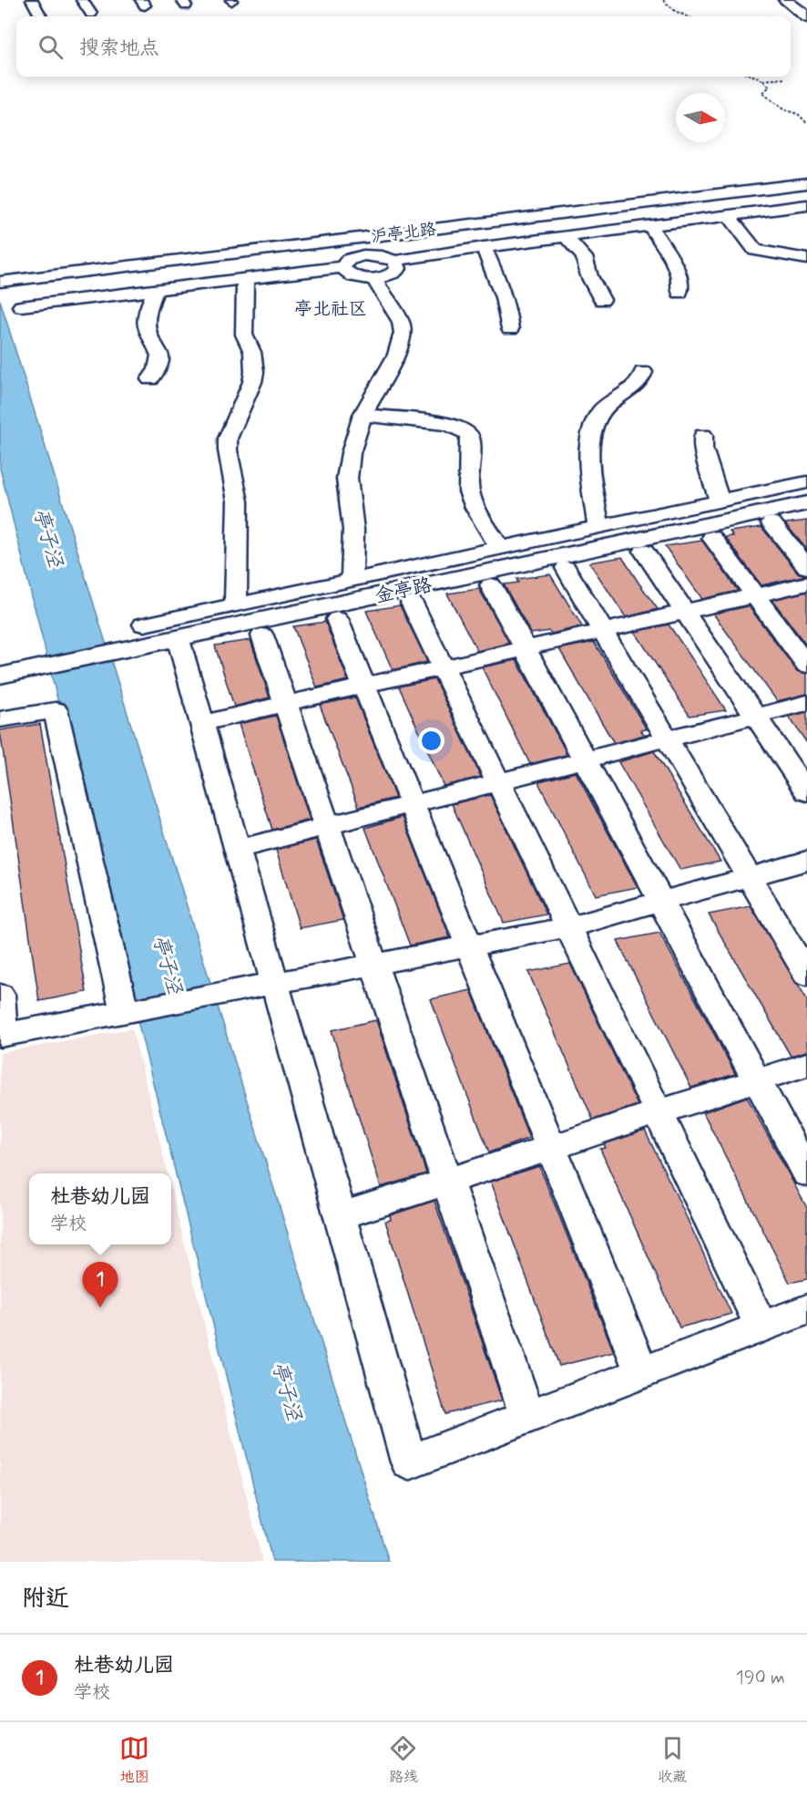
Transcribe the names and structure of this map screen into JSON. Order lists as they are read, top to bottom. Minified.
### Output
{"streets":{"street":["沪亭北路","金亭路"]},"districts":["亭北社区"],"water":["亭子泾"],"north":"right","page":{"search":"搜索地点","popup":["杜巷幼儿园","学校"],"pins":"1","heading":"附近","list":[{"mark":"1","name":"杜巷幼儿园","note":"学校","value":"190 m"}],"nav":["地图","路线","收藏"]}}
